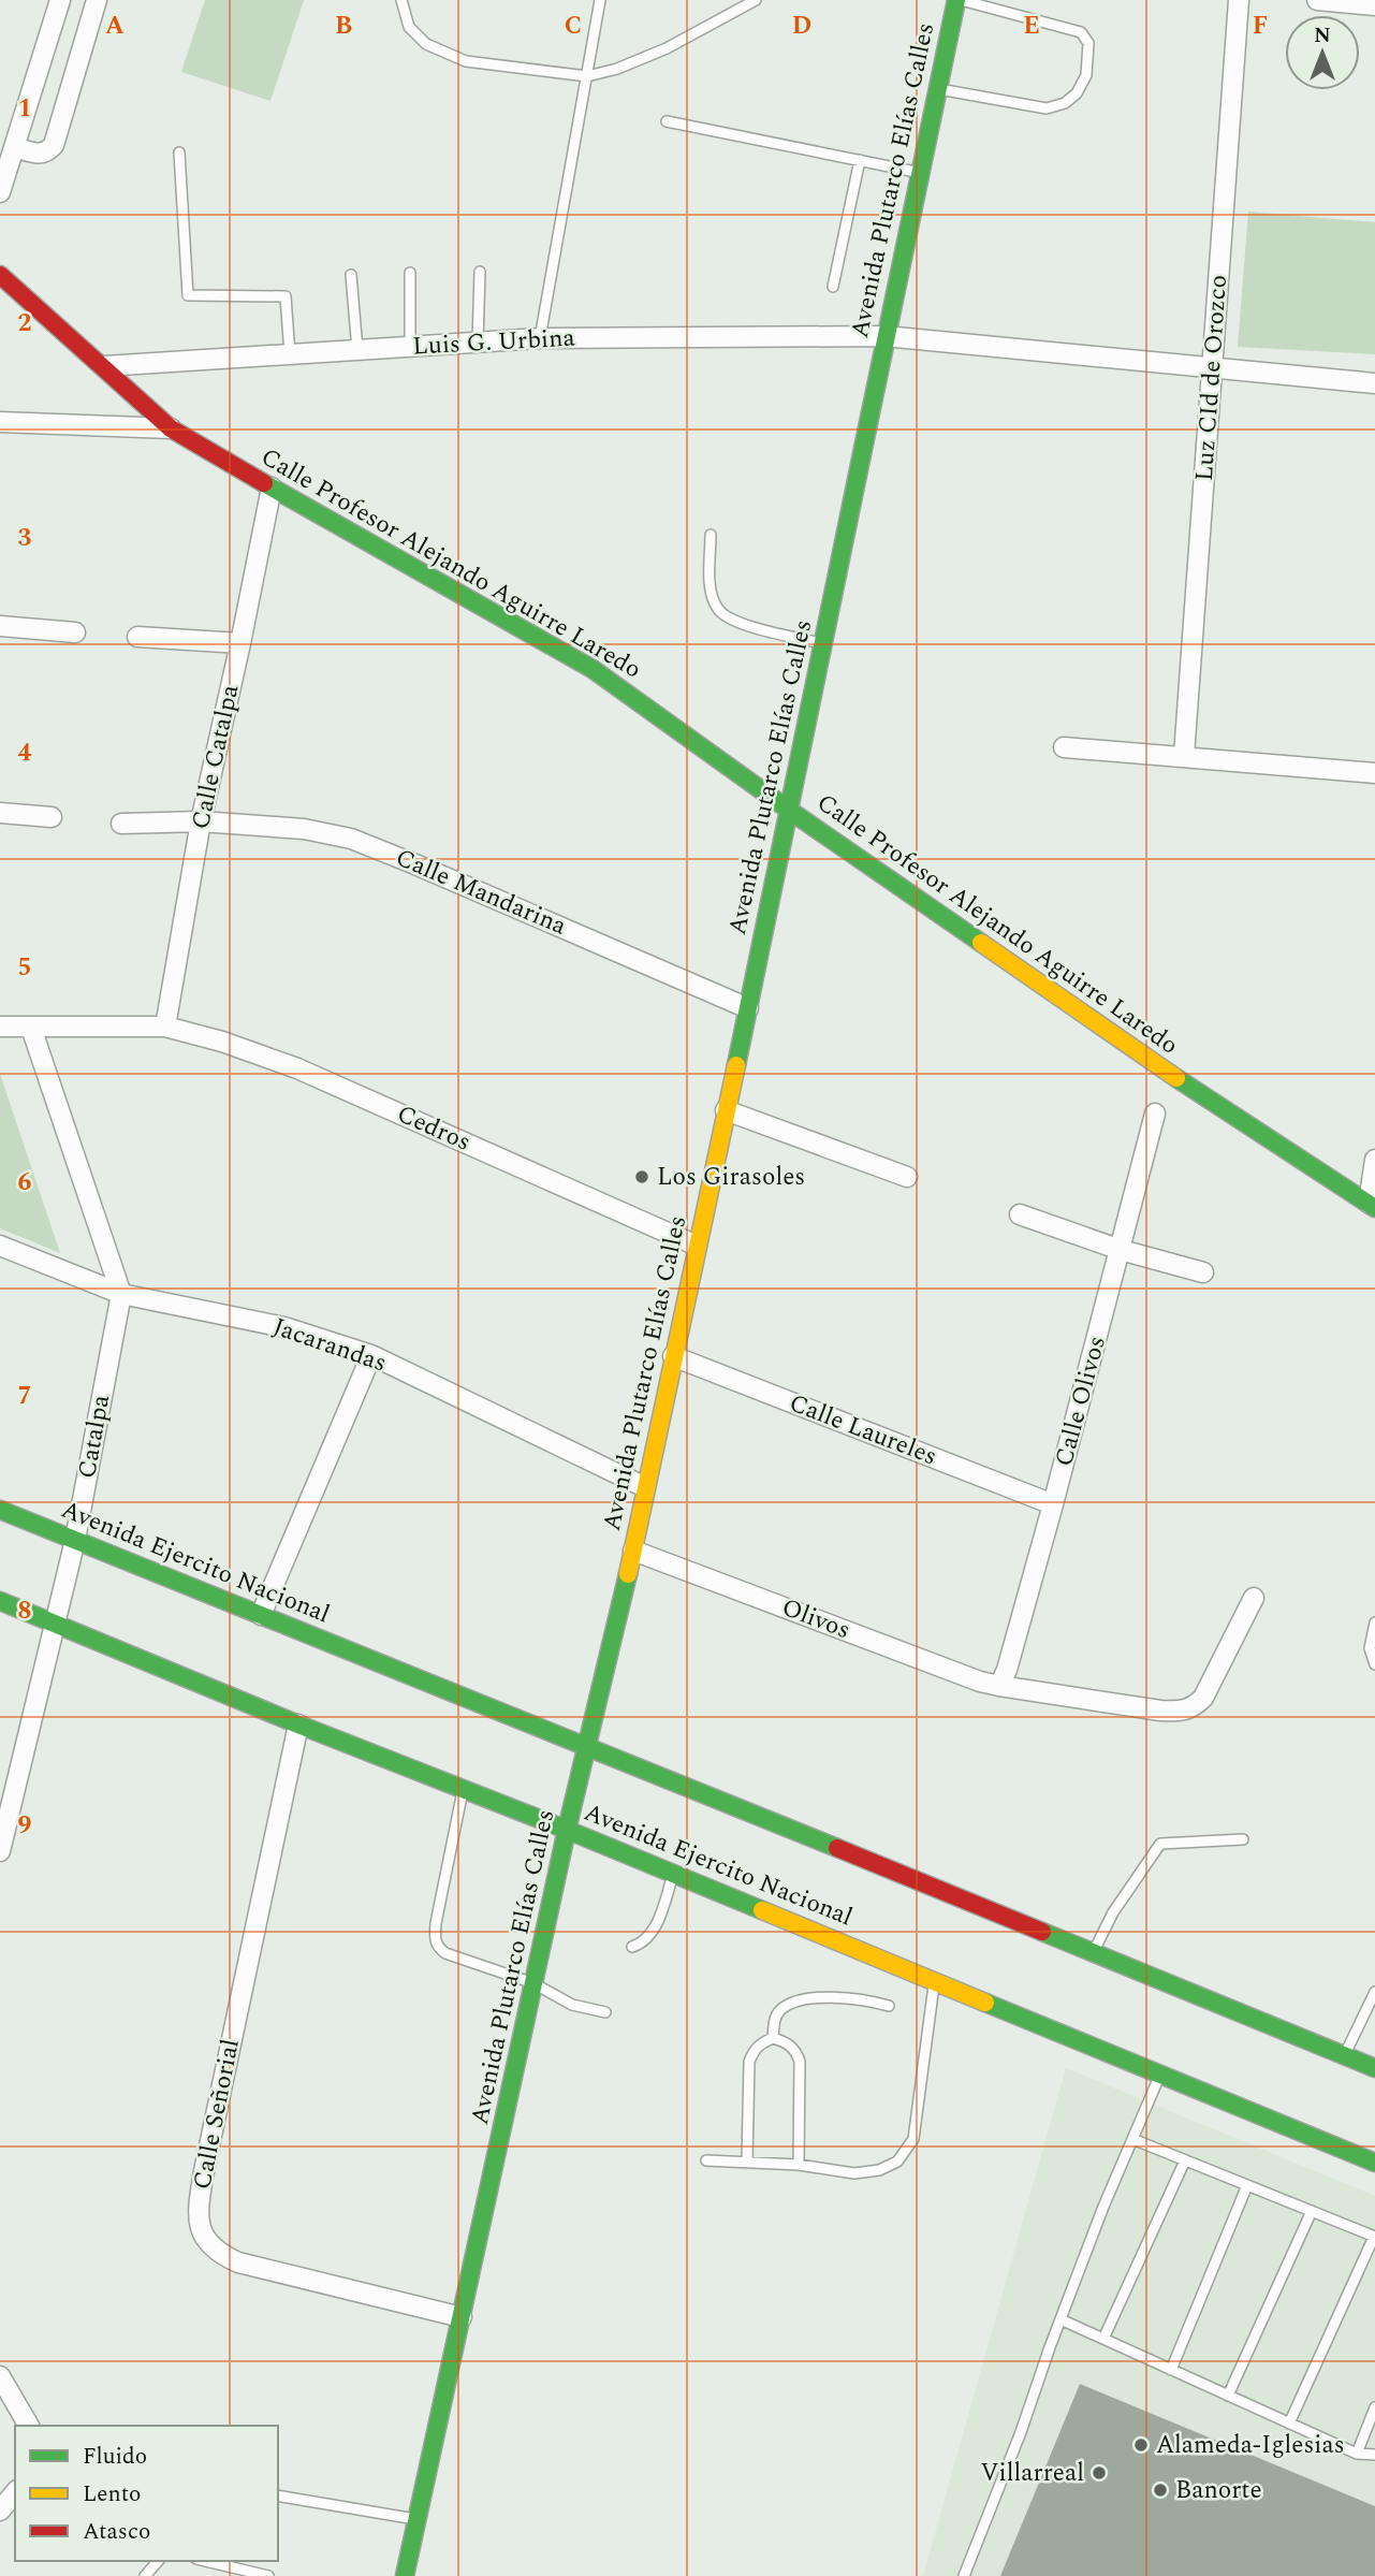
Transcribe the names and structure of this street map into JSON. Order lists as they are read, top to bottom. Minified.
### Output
{"streets":{"main road":["Avenida Plutarco Elías Calles","Calle Profesor Alejando Aguirre Laredo","Avenida Ejercito Nacional"],"street":["Luis G. Urbina","Luz CId de Orozco","Calle Catalpa","Calle Mandarina","Cedros","Jacarandas","Calle Olivos","Calle Laureles","Catalpa","Olivos","Calle Señorial"]},"crossings":[["Avenida Plutarco Elías Calles","Luis G. Urbina"],["Avenida Plutarco Elías Calles","Calle Profesor Alejando Aguirre Laredo"],["Avenida Plutarco Elías Calles","Calle Mandarina"],["Avenida Plutarco Elías Calles","Cedros"],["Avenida Plutarco Elías Calles","Jacarandas"],["Avenida Plutarco Elías Calles","Calle Laureles"],["Avenida Plutarco Elías Calles","Avenida Ejercito Nacional"],["Avenida Plutarco Elías Calles","Olivos"],["Avenida Plutarco Elías Calles","Calle Señorial"],["Luis G. Urbina","Luz CId de Orozco"],["Luis G. Urbina","Calle Profesor Alejando Aguirre Laredo"],["Calle Profesor Alejando Aguirre Laredo","Calle Catalpa"],["Calle Catalpa","Calle Mandarina"],["Calle Catalpa","Cedros"],["Cedros","Catalpa"],["Jacarandas","Catalpa"],["Calle Olivos","Calle Laureles"],["Calle Olivos","Olivos"],["Catalpa","Avenida Ejercito Nacional"],["Avenida Ejercito Nacional","Calle Señorial"]],"places":["Los Girasoles","Alameda-Iglesias","Villarreal","Banorte"],"legend":["Fluido","Lento","Atasco"],"north":"top","grid":{"columns":["A","B","C","D","E","F"],"rows":["1","2","3","4","5","6","7","8","9"]}}
